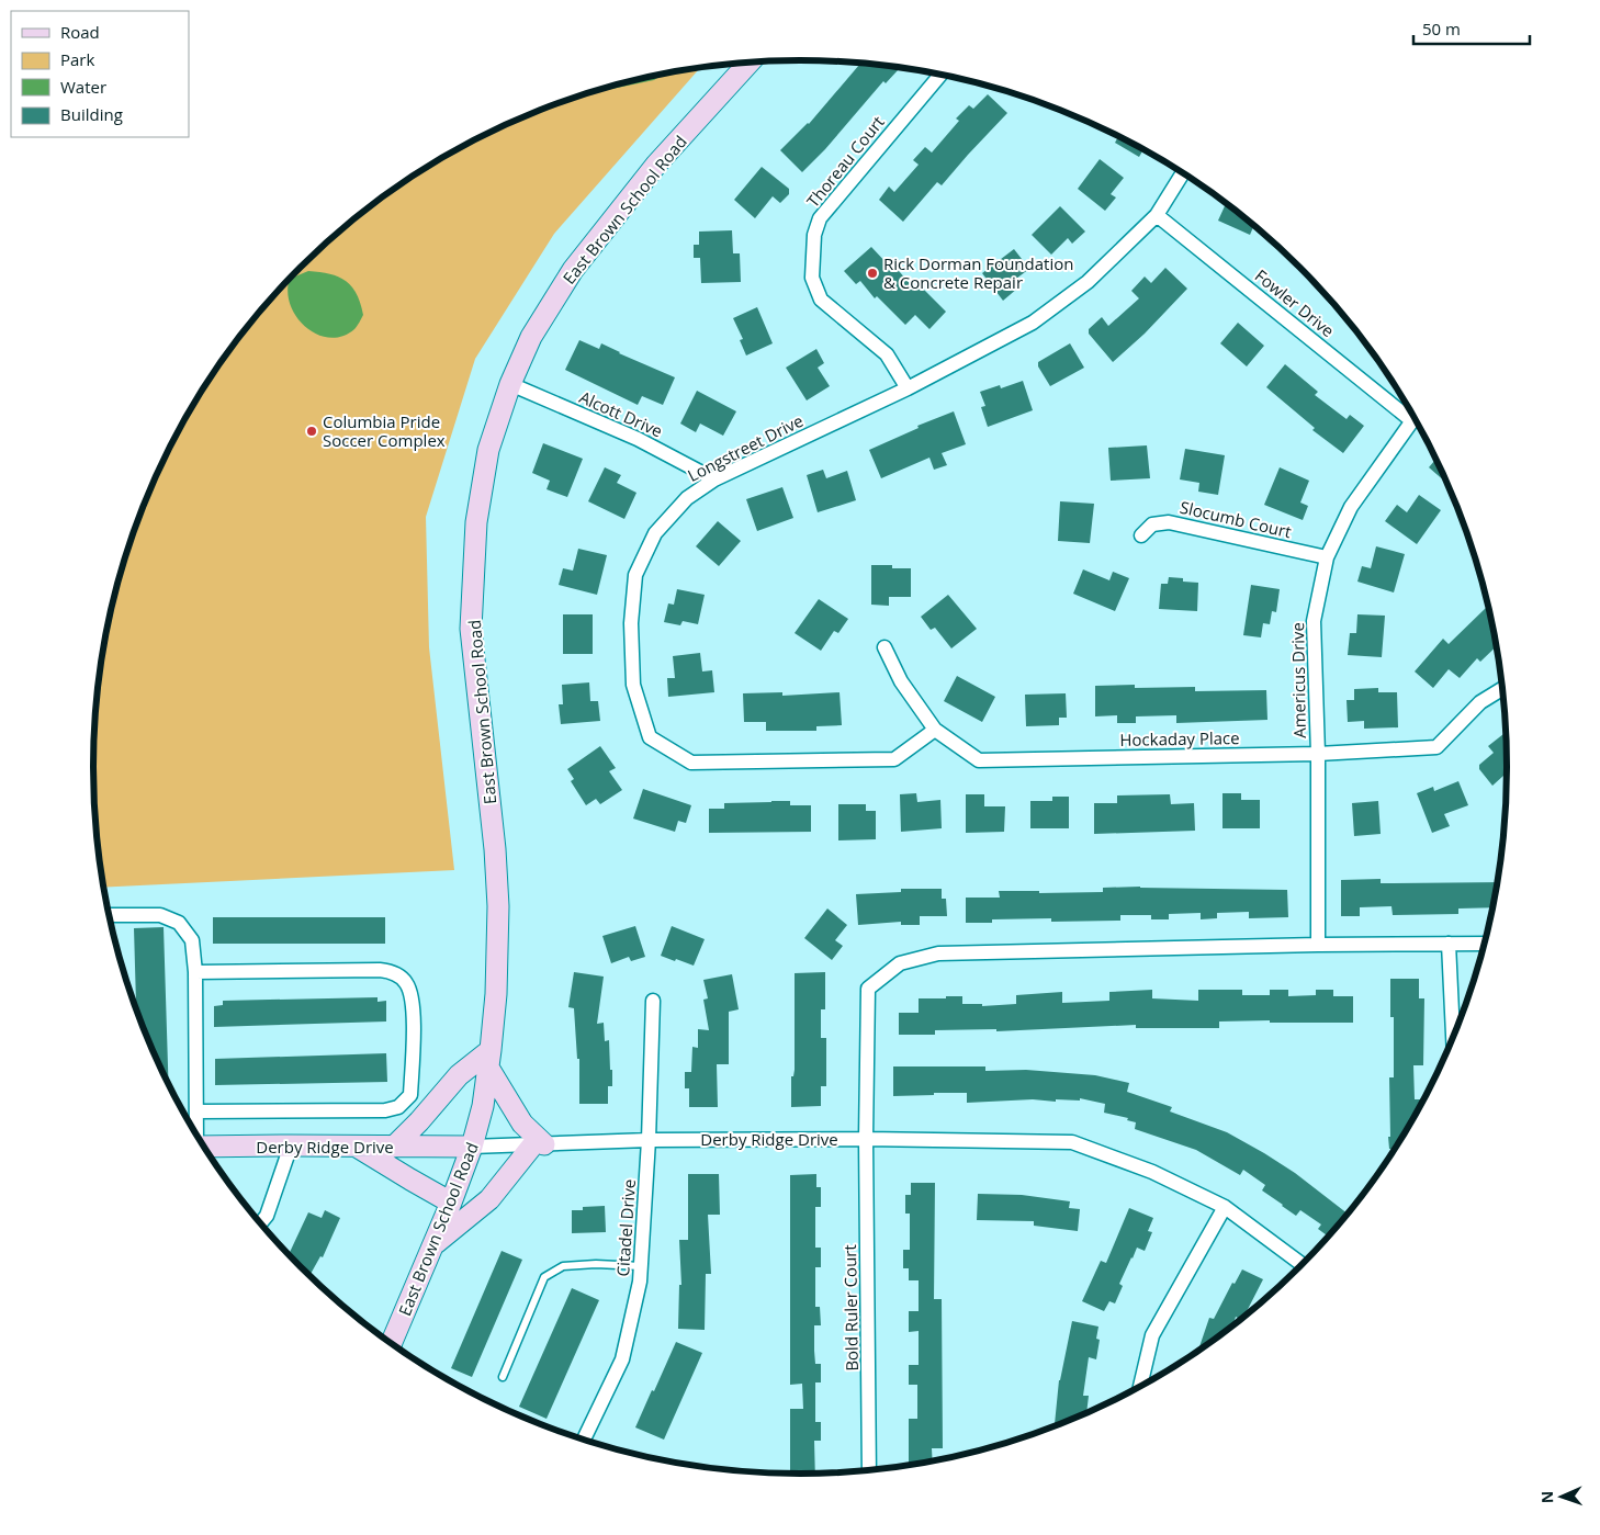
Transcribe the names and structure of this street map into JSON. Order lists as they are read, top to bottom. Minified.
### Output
{"streets":{"main road":["East Brown School Road","Derby Ridge Drive"],"street":["Thoreau Court","Fowler Drive","Alcott Drive","Longstreet Drive","Slocumb Court","Americus Drive","Hockaday Place","Citadel Drive","Bold Ruler Court"]},"crossings":[["Thoreau Court","Longstreet Drive"],["East Brown School Road","Alcott Drive"],["East Brown School Road","Derby Ridge Drive"],["Fowler Drive","Longstreet Drive"],["Alcott Drive","Longstreet Drive"],["Longstreet Drive","Hockaday Place"],["Slocumb Court","Americus Drive"],["Americus Drive","Hockaday Place"],["Americus Drive","Bold Ruler Court"],["Derby Ridge Drive","Citadel Drive"],["Derby Ridge Drive","Bold Ruler Court"]],"places":["Rick Dorman Foundation & Concrete Repair","Columbia Pride Soccer Complex"],"legend":["Road","Park","Water","Building"],"scale_bar":"50 m","north":"left"}
